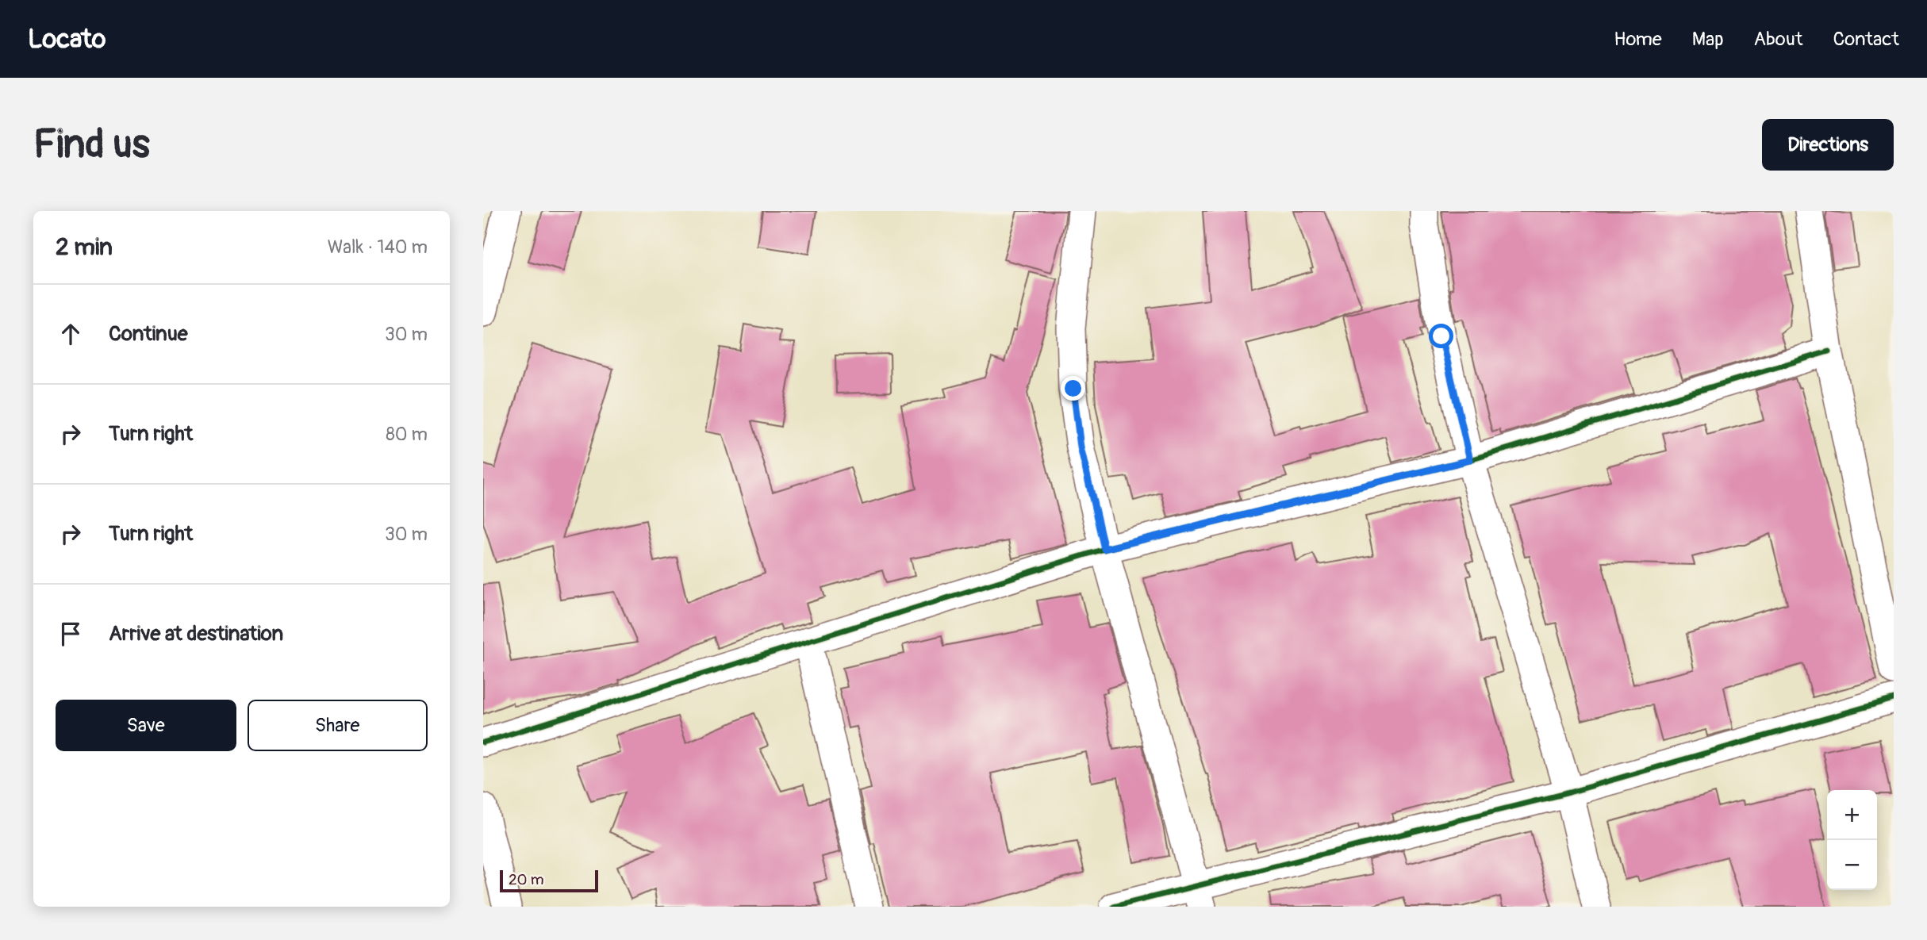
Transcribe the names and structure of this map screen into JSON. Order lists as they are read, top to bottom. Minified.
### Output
{"scale_bar":"20 m","page":{"header":"Locato","nav":["Home","Map","About","Contact"],"buttons":["Directions",["Save","Share"]],"title":"Find us","heading":["2 min","Walk · 140 m"],"list":[["Continue","30 m"],["Turn right","80 m"],["Turn right","30 m"],"Arrive at destination"],"map_buttons":["+","−"],"scale":"20 m"}}
